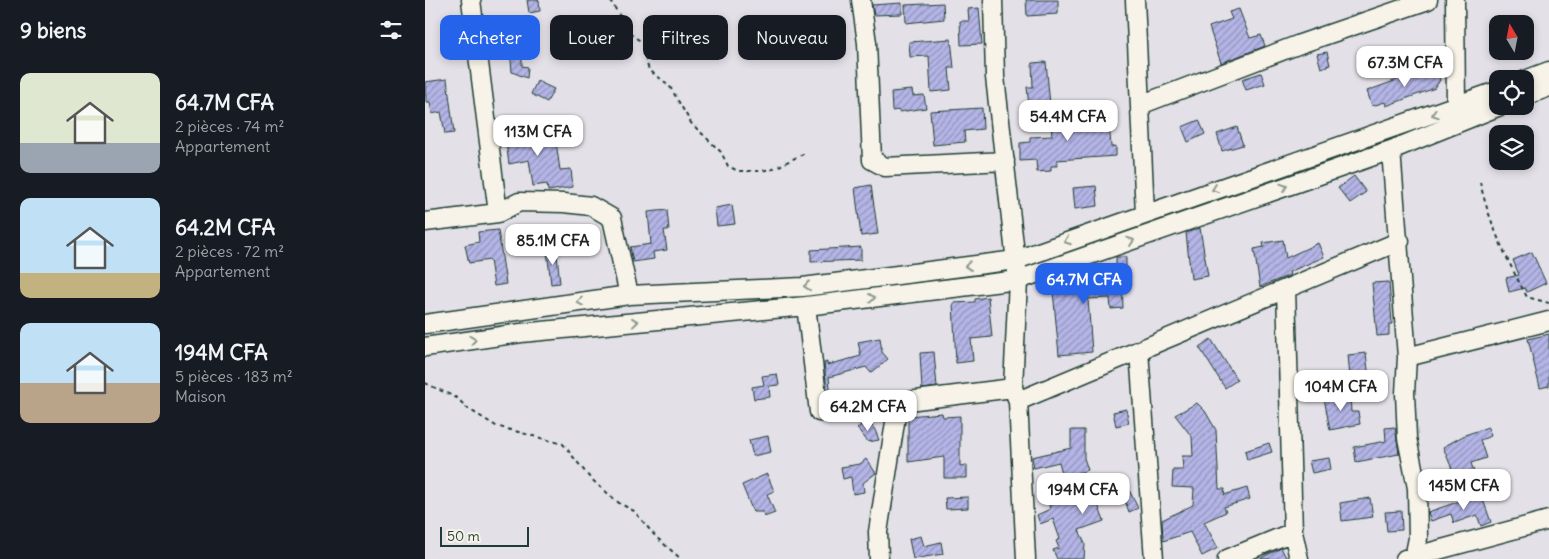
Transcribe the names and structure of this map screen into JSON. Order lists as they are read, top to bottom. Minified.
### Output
{"scale_bar":"50 m","north":"top","page":{"heading":"9 biens","chip":["Acheter","Louer","Filtres","Nouveau"],"price":["67.3M CFA","54.4M CFA","113M CFA","85.1M CFA","64.7M CFA","104M CFA","64.2M CFA","145M CFA","194M CFA"],"list":[{"name":"64.7M CFA","note":"2 pièces · 74 m² · Appartement"},{"name":"64.2M CFA","note":"2 pièces · 72 m² · Appartement"},{"name":"194M CFA","note":"5 pièces · 183 m² · Maison"}],"scale":"50 m"}}
